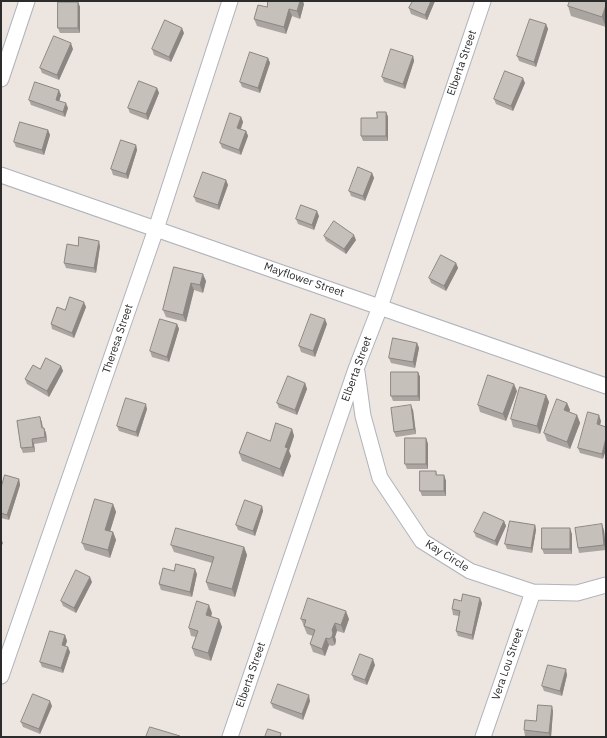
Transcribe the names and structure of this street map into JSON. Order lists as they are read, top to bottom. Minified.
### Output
{"streets":{"street":["Elberta Street","Mayflower Street","Theresa Street","Kay Circle","Vera Lou Street"]},"crossings":[["Elberta Street","Mayflower Street"],["Elberta Street","Kay Circle"],["Mayflower Street","Theresa Street"],["Kay Circle","Vera Lou Street"]]}
